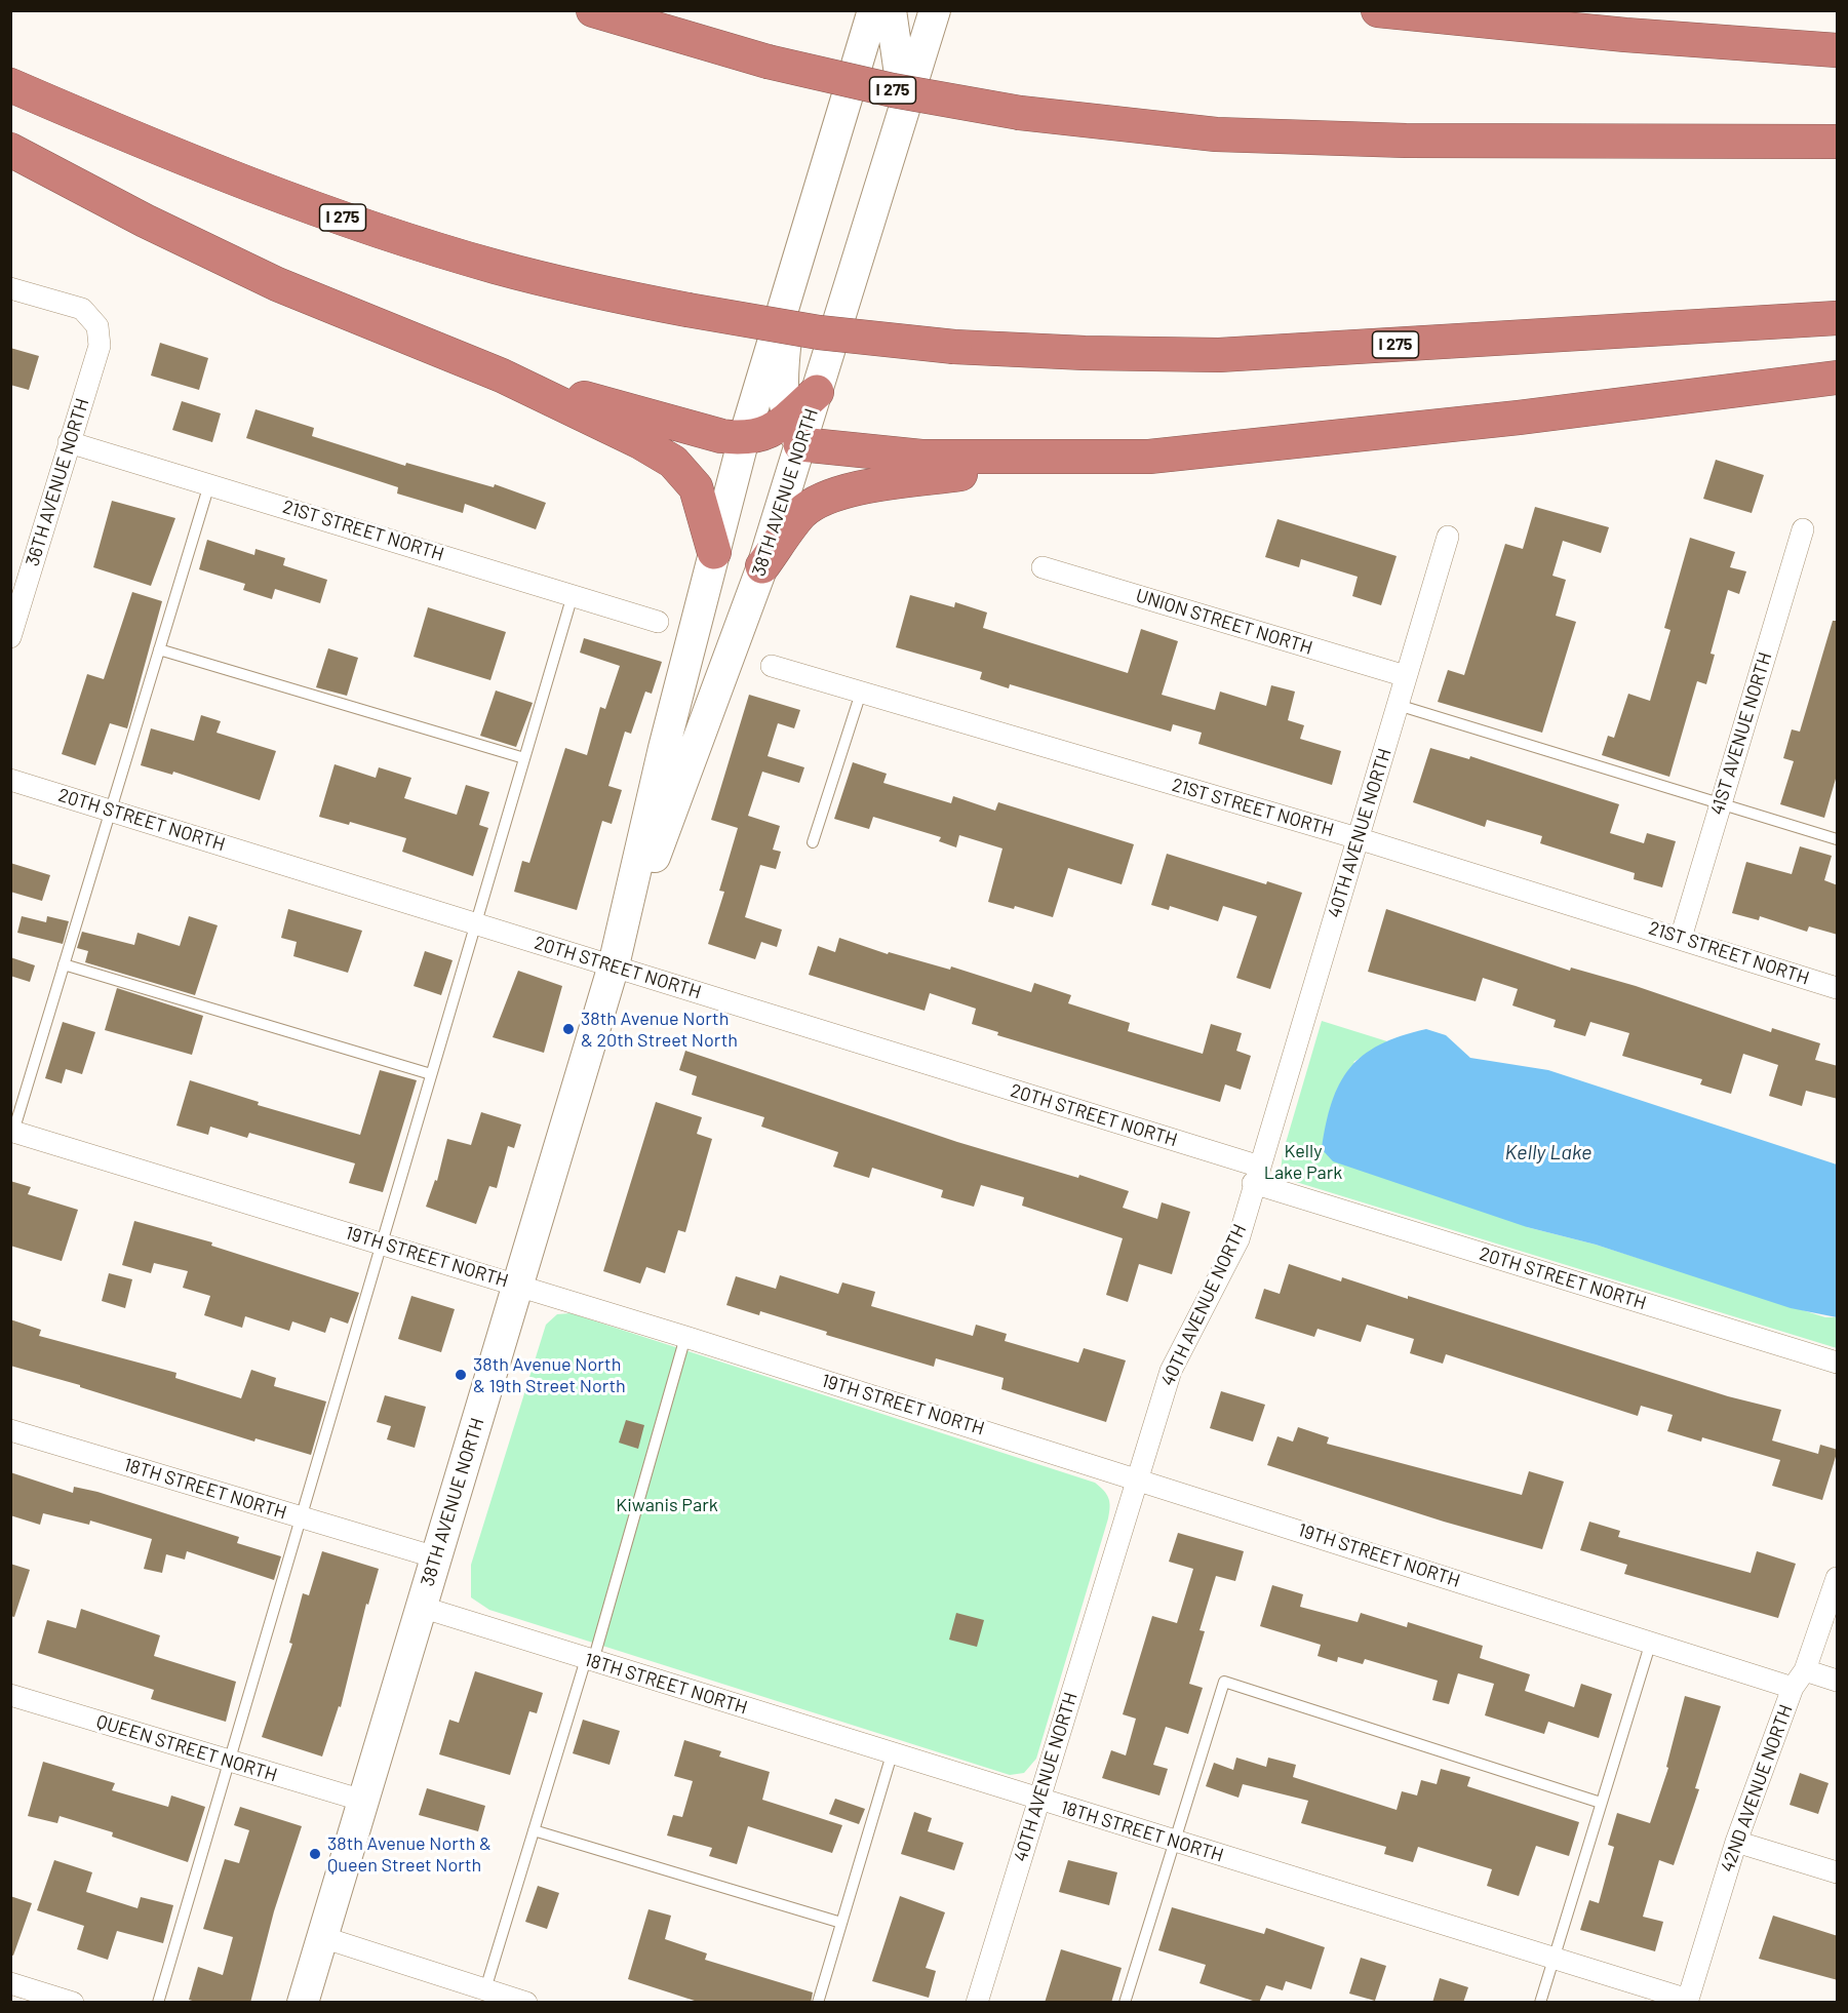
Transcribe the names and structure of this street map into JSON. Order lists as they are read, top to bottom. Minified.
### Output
{"streets":{"highway":["I 275"],"main road":["38TH AVENUE NORTH"],"street":["36TH AVENUE NORTH","21ST STREET NORTH","UNION STREET NORTH","41ST AVENUE NORTH","20TH STREET NORTH","40TH AVENUE NORTH","19TH STREET NORTH","18TH STREET NORTH","QUEEN STREET NORTH","42ND AVENUE NORTH"]},"crossings":[["36TH AVENUE NORTH","21ST STREET NORTH"],["38TH AVENUE NORTH","20TH STREET NORTH"],["38TH AVENUE NORTH","19TH STREET NORTH"],["38TH AVENUE NORTH","18TH STREET NORTH"],["38TH AVENUE NORTH","QUEEN STREET NORTH"],["21ST STREET NORTH","41ST AVENUE NORTH"],["21ST STREET NORTH","40TH AVENUE NORTH"],["UNION STREET NORTH","40TH AVENUE NORTH"],["20TH STREET NORTH","40TH AVENUE NORTH"],["40TH AVENUE NORTH","19TH STREET NORTH"],["40TH AVENUE NORTH","18TH STREET NORTH"],["19TH STREET NORTH","42ND AVENUE NORTH"],["18TH STREET NORTH","42ND AVENUE NORTH"]],"water":["Kelly Lake"],"parks":["Kelly Lake Park","Kiwanis Park"],"places":["38th Avenue North & 20th Street North","38th Avenue North & 19th Street North","38th Avenue North & Queen Street North"]}
